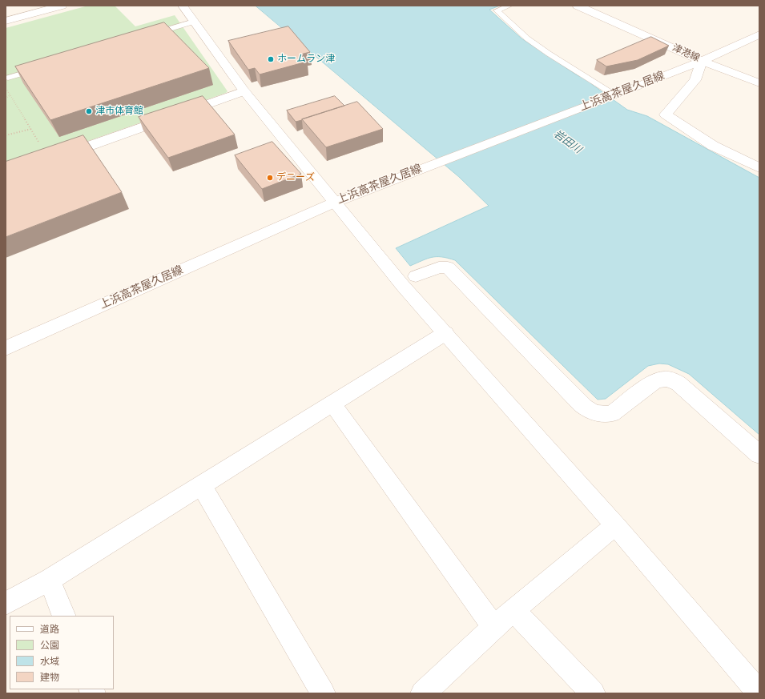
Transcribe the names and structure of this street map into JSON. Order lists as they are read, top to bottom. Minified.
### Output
{"streets":{"street":["津港線","上浜高茶屋久居線"]},"crossings":[["津港線","上浜高茶屋久居線"]],"water":["岩田川"],"places":["ホームラン津","津市体育館","デニーズ"],"legend":["道路","公園","水域","建物"]}
